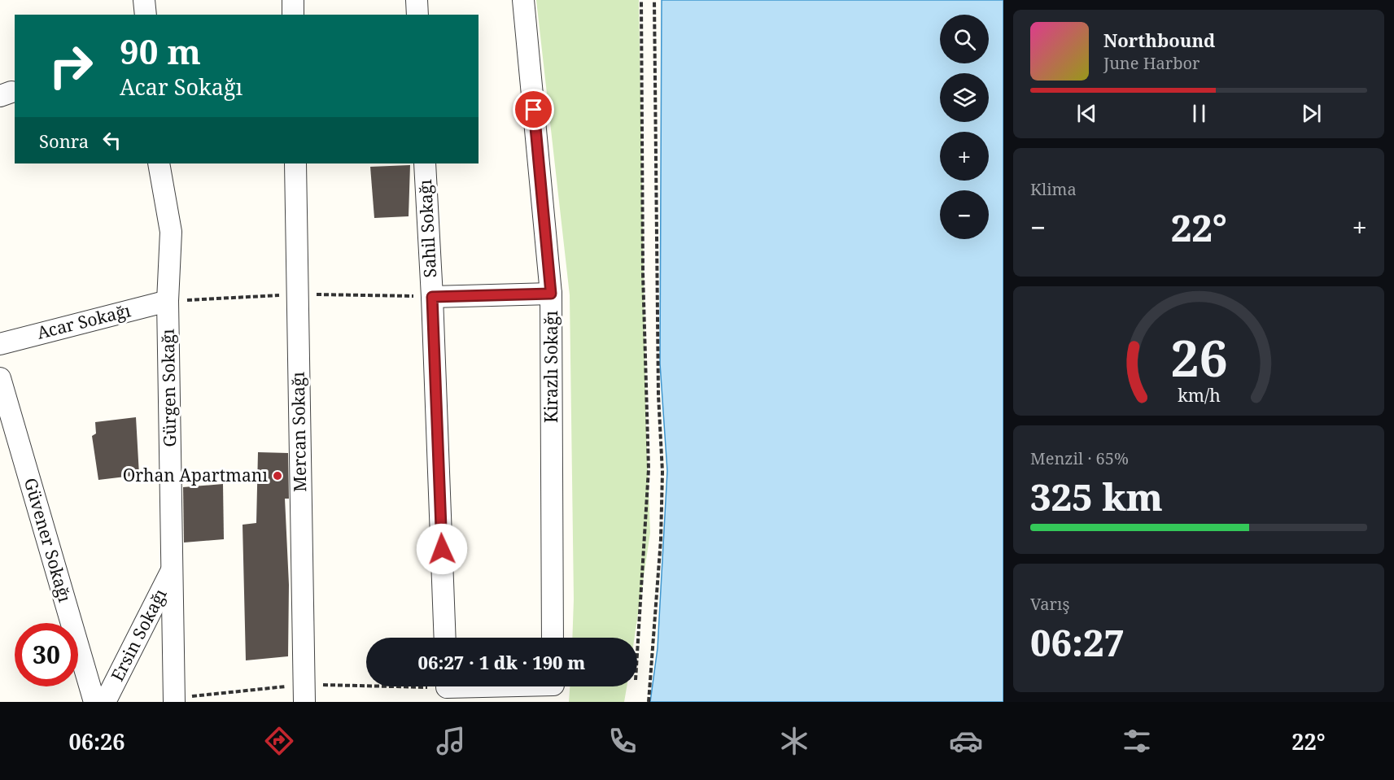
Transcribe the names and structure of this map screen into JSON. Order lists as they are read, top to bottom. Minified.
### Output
{"streets":{"street":["Sahil Sokağı","Acar Sokağı","Kirazlı Sokağı","Gürgen Sokağı","Mercan Sokağı","Güvener Sokağı","Ersin Sokağı"]},"crossings":[["Acar Sokağı","Gürgen Sokağı"],["Gürgen Sokağı","Ersin Sokağı"]],"places":["Orhan Apartmanı"],"page":{"map_buttons":["+","−"],"turn":["90 m","Acar Sokağı"],"song":["Northbound","June Harbor"],"then":"Sonra","tile":["Klima",["Menzil · 65%","325 km"],["Varış","06:27"]],"heat":["−","22°","+"],"limit":"30","trip":"06:27 · 1 dk · 190 m","tabs":["06:26","22°"],"gauge":["26","km/h"]}}
